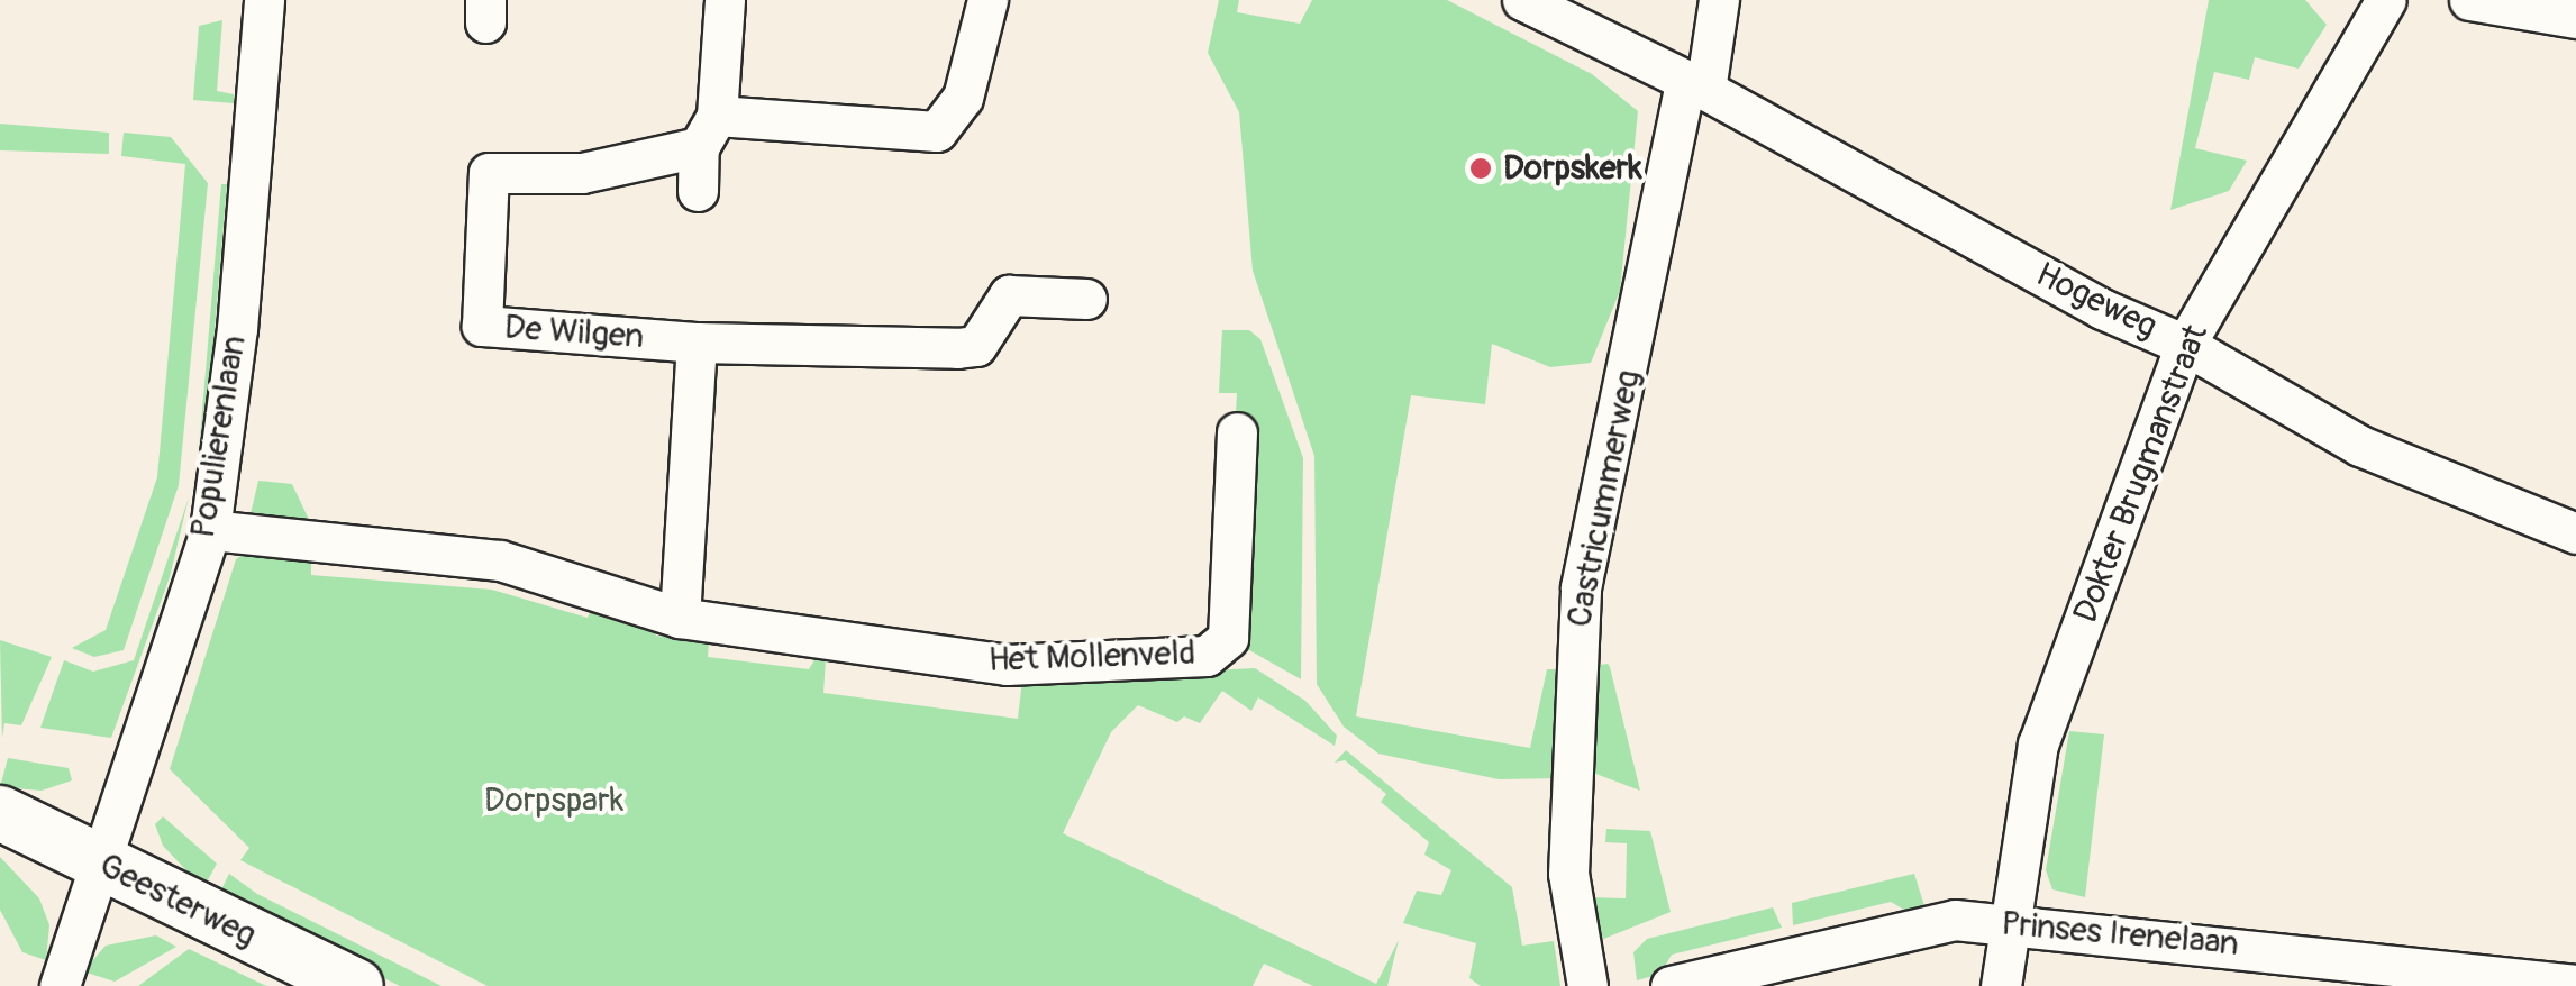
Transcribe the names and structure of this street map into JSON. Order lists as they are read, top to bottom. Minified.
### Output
{"streets":{"main road":["Geesterweg"],"street":["Hogeweg","De Wilgen","Populierenlaan","Dokter Brugmanstraat","Castricummerweg","Het Mollenveld","Prinses Irenelaan"]},"crossings":[["Hogeweg","Dokter Brugmanstraat"],["Hogeweg","Castricummerweg"],["Populierenlaan","Het Mollenveld"],["Populierenlaan","Geesterweg"],["Dokter Brugmanstraat","Prinses Irenelaan"]],"parks":["Dorpspark"],"places":["Dorpskerk"]}
